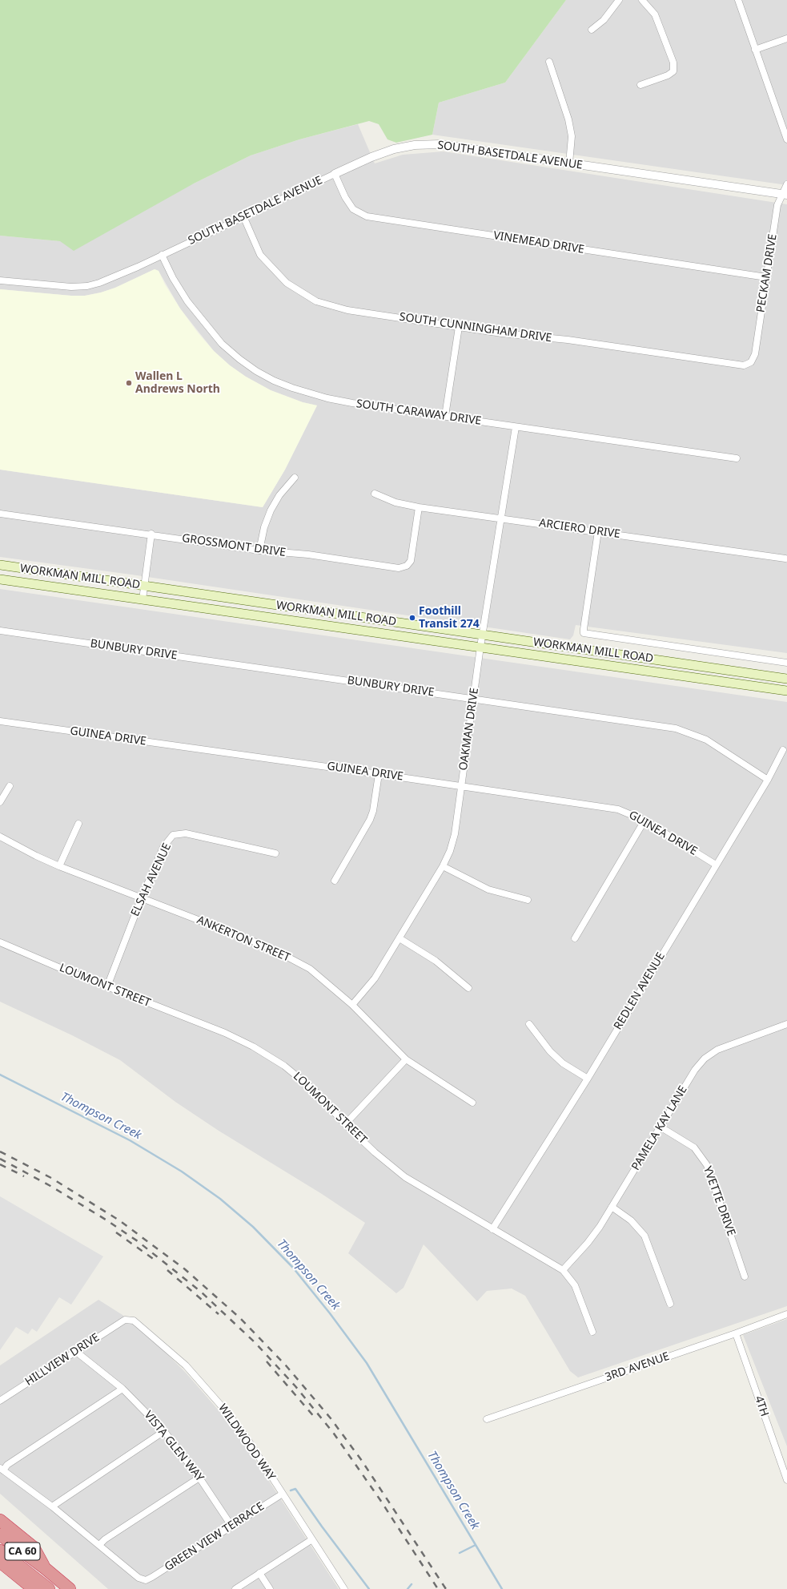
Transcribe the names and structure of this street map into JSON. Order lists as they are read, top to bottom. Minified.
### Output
{"streets":{"highway":["CA 60"],"main road":["WORKMAN MILL ROAD"],"street":["SOUTH BASETDALE AVENUE","VINEMEAD DRIVE","PECKAM DRIVE","SOUTH CUNNINGHAM DRIVE","SOUTH CARAWAY DRIVE","ARCIERO DRIVE","GROSSMONT DRIVE","BUNBURY DRIVE","OAKMAN DRIVE","GUINEA DRIVE","ELSAH AVENUE","ANKERTON STREET","LOUMONT STREET","REDLEN AVENUE","PAMELA KAY LANE","YVETTE DRIVE","HILLVIEW DRIVE","3RD AVENUE","4TH","WILDWOOD WAY","VISTA GLEN WAY","GREEN VIEW TERRACE"]},"crossings":[["SOUTH BASETDALE AVENUE","VINEMEAD DRIVE"],["SOUTH BASETDALE AVENUE","PECKAM DRIVE"],["SOUTH BASETDALE AVENUE","SOUTH CUNNINGHAM DRIVE"],["SOUTH BASETDALE AVENUE","SOUTH CARAWAY DRIVE"],["VINEMEAD DRIVE","PECKAM DRIVE"],["PECKAM DRIVE","SOUTH CUNNINGHAM DRIVE"],["SOUTH CARAWAY DRIVE","OAKMAN DRIVE"],["ARCIERO DRIVE","GROSSMONT DRIVE"],["ARCIERO DRIVE","OAKMAN DRIVE"],["WORKMAN MILL ROAD","OAKMAN DRIVE"],["BUNBURY DRIVE","OAKMAN DRIVE"],["BUNBURY DRIVE","REDLEN AVENUE"],["OAKMAN DRIVE","GUINEA DRIVE"],["OAKMAN DRIVE","ANKERTON STREET"],["GUINEA DRIVE","REDLEN AVENUE"],["ELSAH AVENUE","ANKERTON STREET"],["ELSAH AVENUE","LOUMONT STREET"],["LOUMONT STREET","REDLEN AVENUE"],["LOUMONT STREET","PAMELA KAY LANE"],["PAMELA KAY LANE","YVETTE DRIVE"],["HILLVIEW DRIVE","WILDWOOD WAY"],["HILLVIEW DRIVE","VISTA GLEN WAY"],["3RD AVENUE","4TH"],["WILDWOOD WAY","GREEN VIEW TERRACE"],["VISTA GLEN WAY","GREEN VIEW TERRACE"]],"water":["Thompson Creek"],"places":["Wallen L Andrews North","Foothill Transit 274"]}
